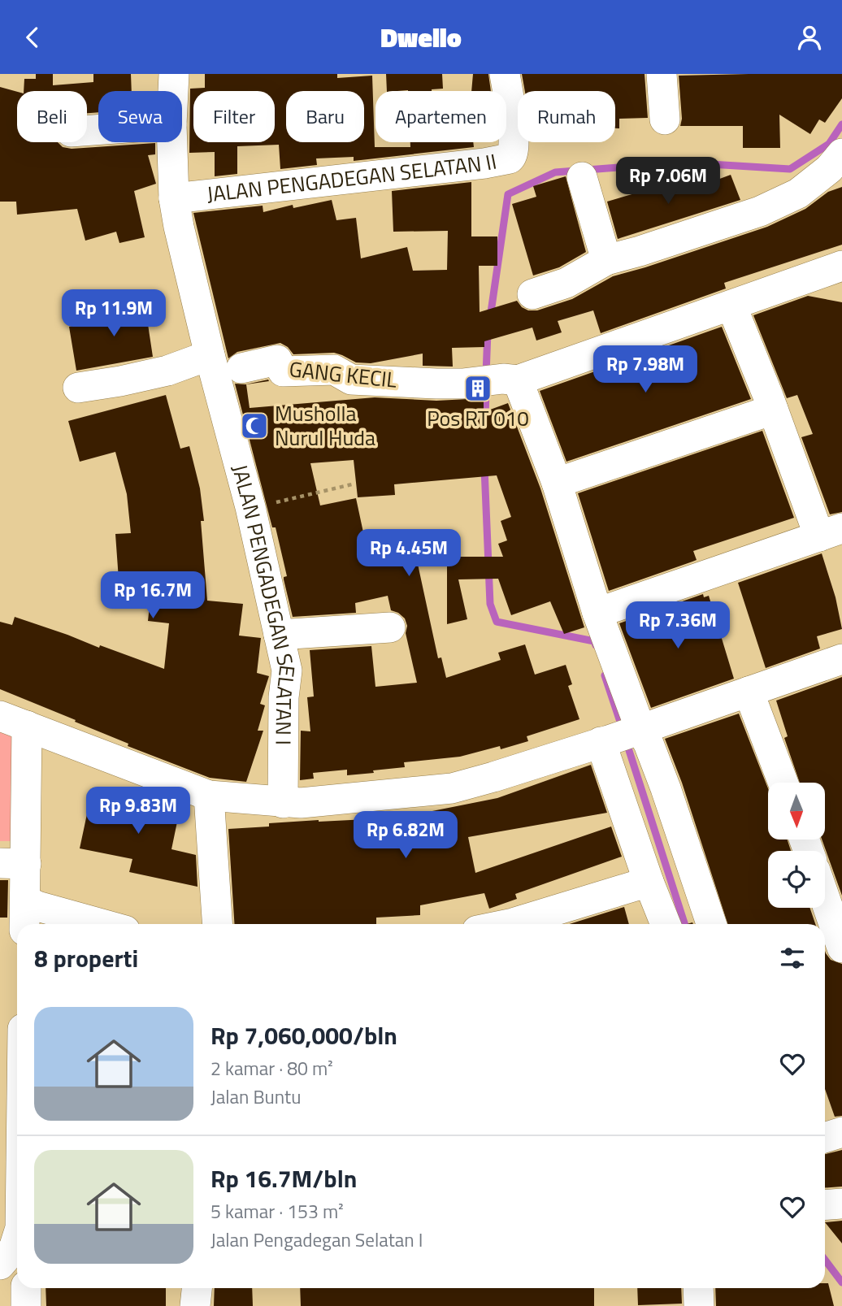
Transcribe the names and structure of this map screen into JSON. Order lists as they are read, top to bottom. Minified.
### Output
{"streets":{"street":["JALAN PENGADEGAN SELATAN II","GANG KECIL","JALAN PENGADEGAN SELATAN I"]},"crossings":[["JALAN PENGADEGAN SELATAN II","JALAN PENGADEGAN SELATAN I"]],"places":{"building":["Pos RT 010"],"mosque":["Musholla Nurul Huda"]},"north":"bottom","page":{"header":"Dwello","chip":["Beli","Sewa","Filter","Baru","Apartemen","Rumah"],"price":["Rp 7.06M","Rp 11.9M","Rp 7.98M","Rp 4.45M","Rp 16.7M","Rp 7.36M","Rp 9.83M","Rp 6.82M"],"heading":"8 properti","list":[{"name":"Rp 7,060,000/bln","note":"2 kamar · 80 m² · Jalan Buntu"},{"name":"Rp 16.7M/bln","note":"5 kamar · 153 m² · Jalan Pengadegan Selatan I"}]}}
